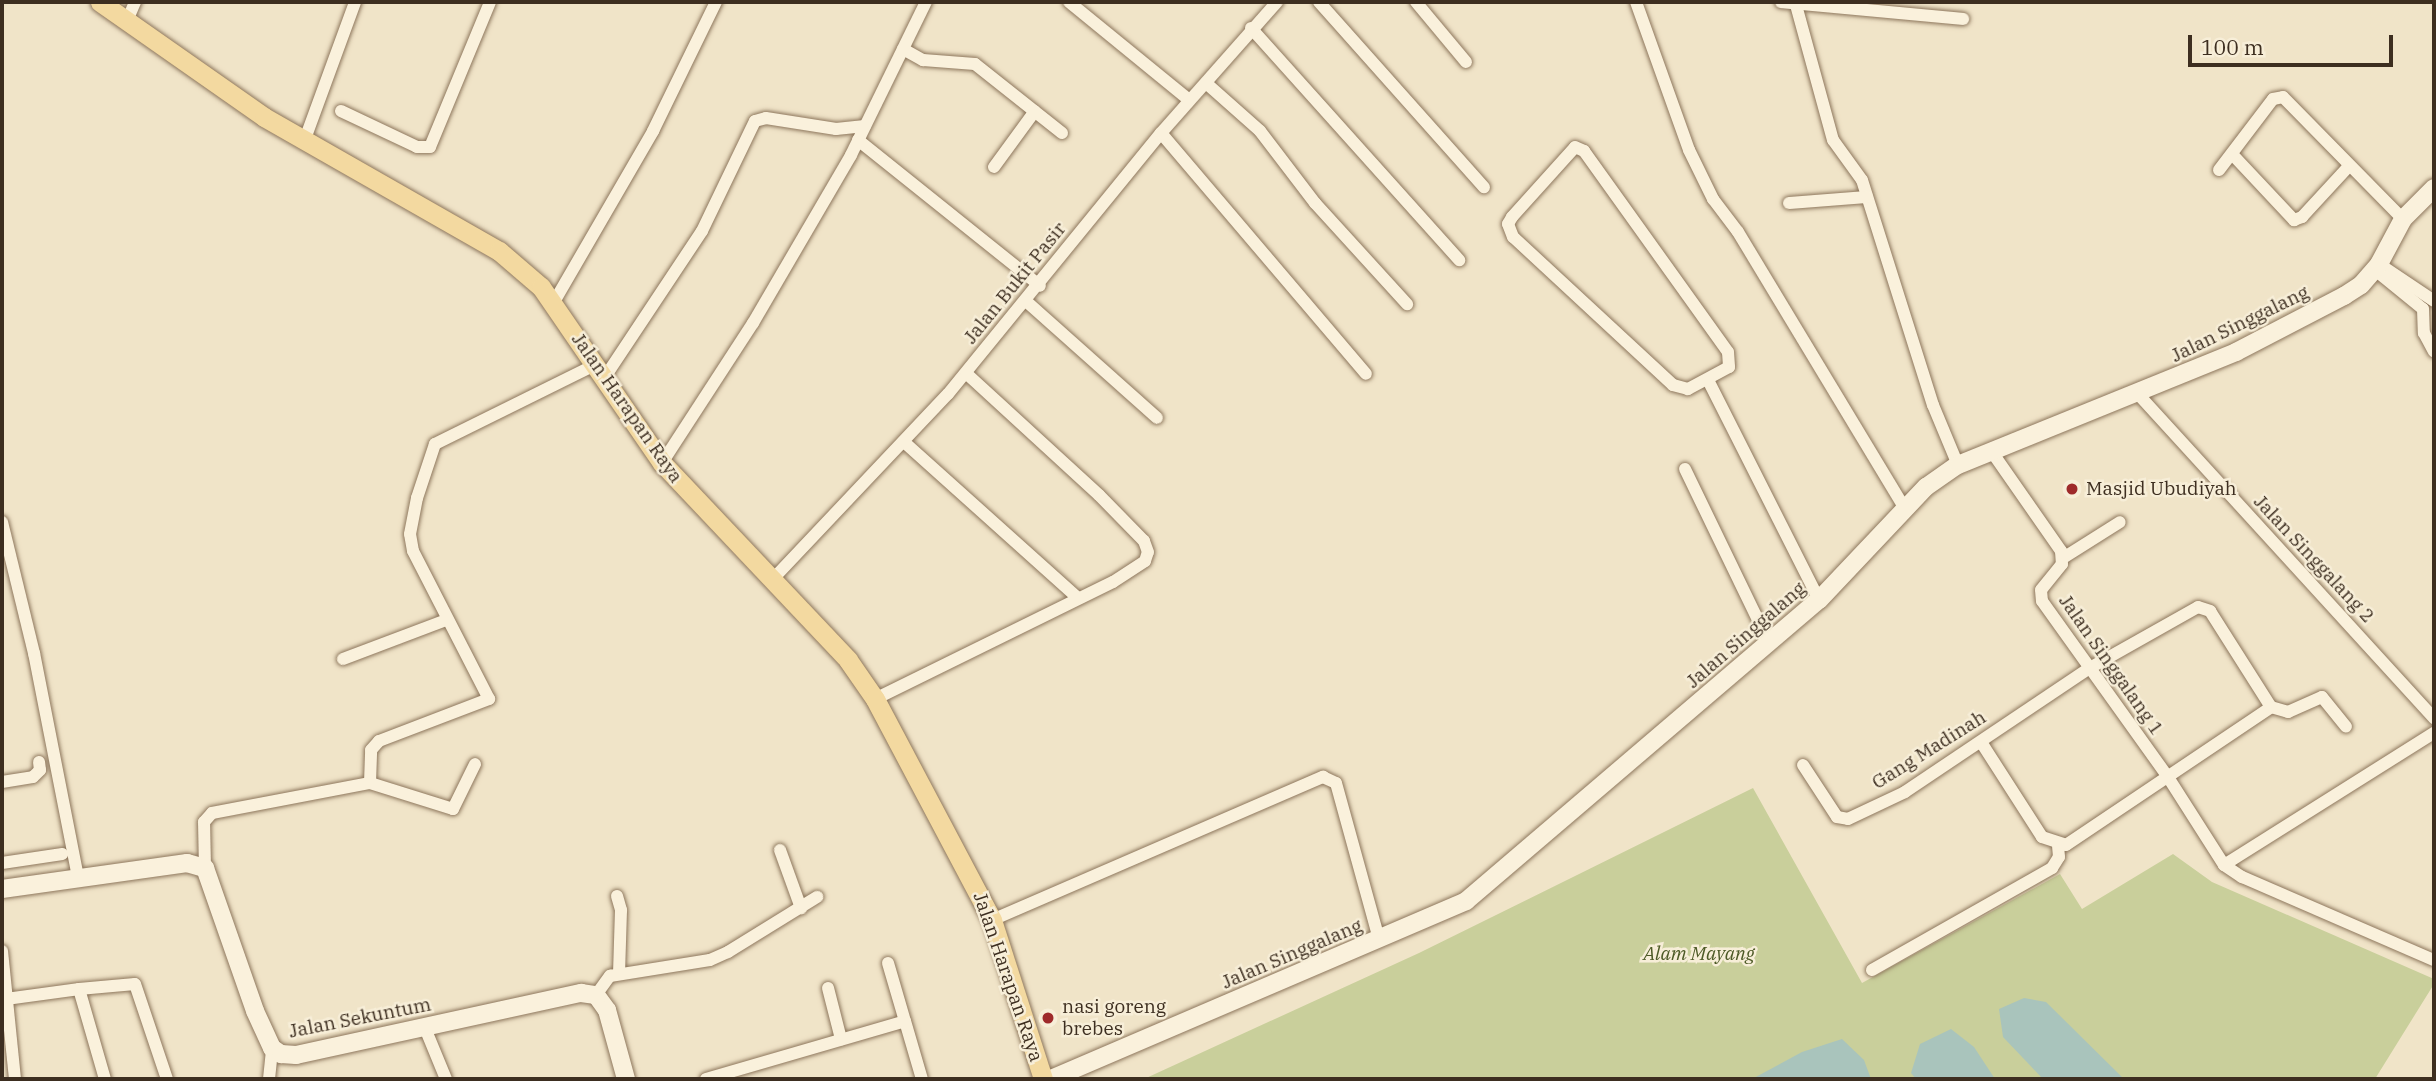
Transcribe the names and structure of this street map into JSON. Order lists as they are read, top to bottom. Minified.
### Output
{"streets":{"main road":["Jalan Singgalang","Jalan Harapan Raya","Jalan Sekuntum"],"street":["Jalan Bukit Pasir","Jalan Singgalang 2","Jalan Singgalang 1","Gang Madinah"]},"crossings":[["Jalan Bukit Pasir","Jalan Harapan Raya"],["Jalan Singgalang","Jalan Singgalang 2"],["Jalan Singgalang 1","Gang Madinah"]],"parks":["Alam Mayang"],"places":["Masjid Ubudiyah","nasi goreng brebes"],"scale_bar":"100 m"}
